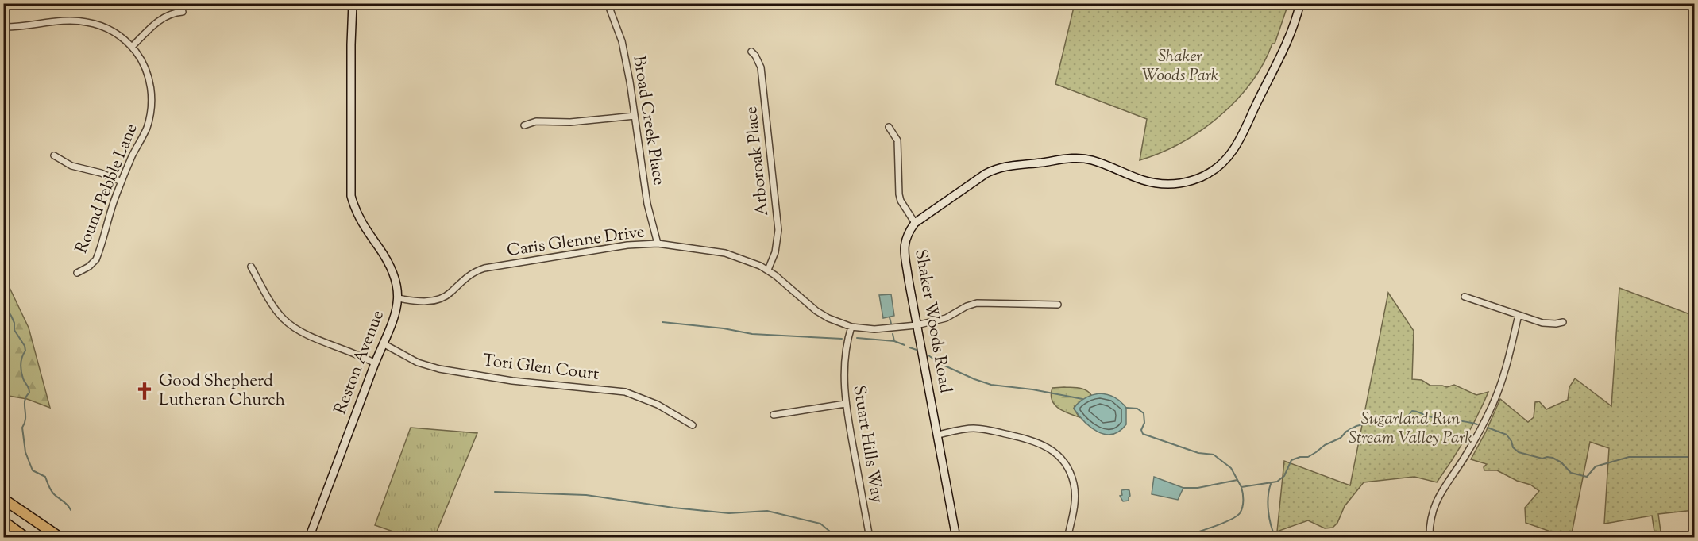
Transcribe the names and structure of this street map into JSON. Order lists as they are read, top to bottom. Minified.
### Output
{"streets":{"street":["Broad Creek Place","Arboroak Place","Round Pebble Lane","Caris Glenne Drive","Shaker Woods Road","Reston Avenue","Tori Glen Court","Stuart Hills Way"]},"crossings":[["Broad Creek Place","Caris Glenne Drive"],["Arboroak Place","Caris Glenne Drive"],["Caris Glenne Drive","Shaker Woods Road"],["Caris Glenne Drive","Reston Avenue"],["Caris Glenne Drive","Stuart Hills Way"],["Reston Avenue","Tori Glen Court"]],"parks":["Shaker Woods Park","Sugarland Run Stream Valley Park"],"places":{"church":["Good Shepherd Lutheran Church"]}}
